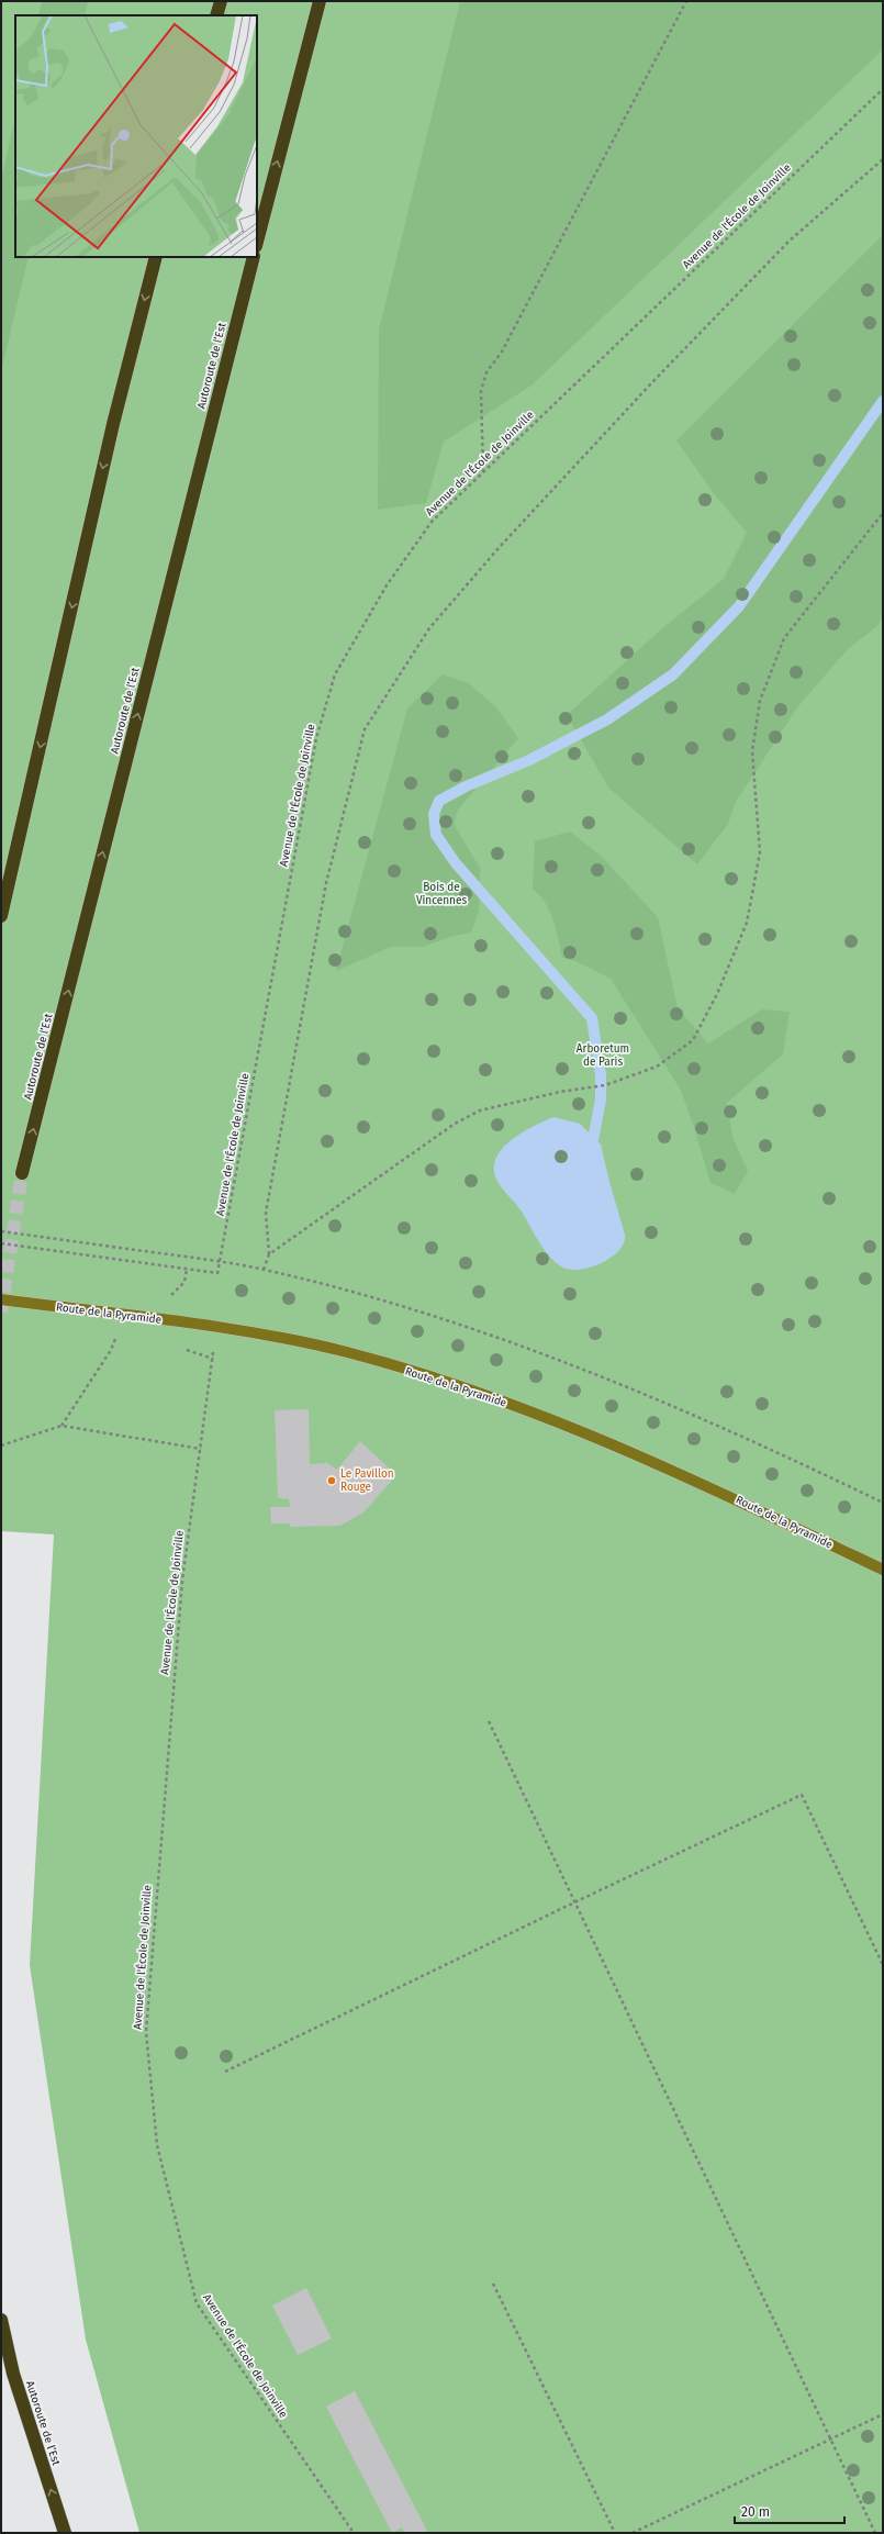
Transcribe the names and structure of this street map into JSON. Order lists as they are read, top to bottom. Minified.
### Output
{"streets":{"highway":["Autoroute de l’Est"],"street":["Route de la Pyramide"],"path":["Avenue de l'École de Joinville"]},"parks":["Bois de Vincennes","Arboretum de Paris"],"places":["Le Pavillon Rouge"],"scale_bar":"20 m"}
